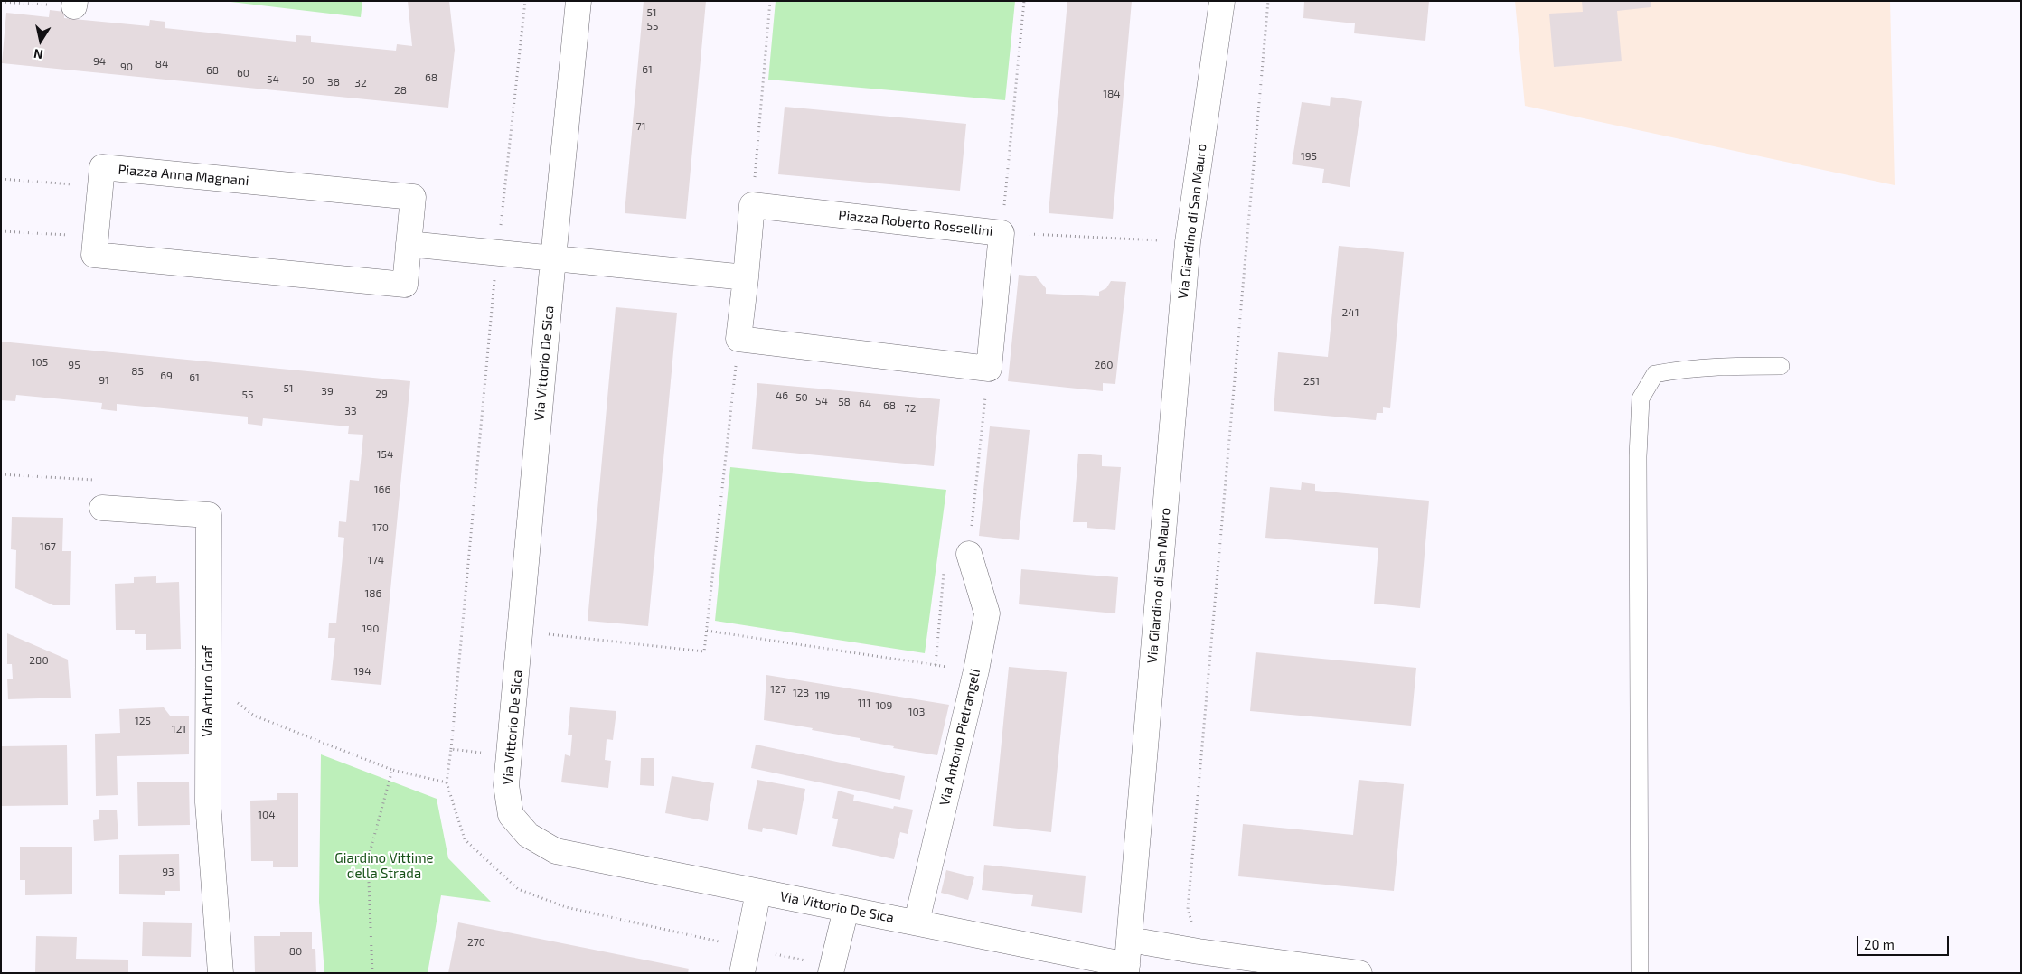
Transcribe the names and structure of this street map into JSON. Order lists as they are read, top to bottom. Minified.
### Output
{"streets":{"street":["Piazza Anna Magnani","Via Giardino di San Mauro","Piazza Roberto Rossellini","Via Vittorio De Sica","Via Arturo Graf","Via Antonio Pietrangeli"]},"crossings":[["Via Giardino di San Mauro","Via Vittorio De Sica"],["Via Vittorio De Sica","Via Antonio Pietrangeli"]],"parks":["Giardino Vittime della Strada"],"house_numbers":["51","55","94","84","90","61","68","60","68","54","50","38","32","28","184","71","195","241","105","95","260","85","69","61","91","251","51","39","29","55","46","50","54","58","64","68","72","33","154","166","170","167","174","186","190","280","194","127","123","119","111","109","103","125","121","104","93","270","80"],"scale_bar":"20 m","north":"bottom"}
